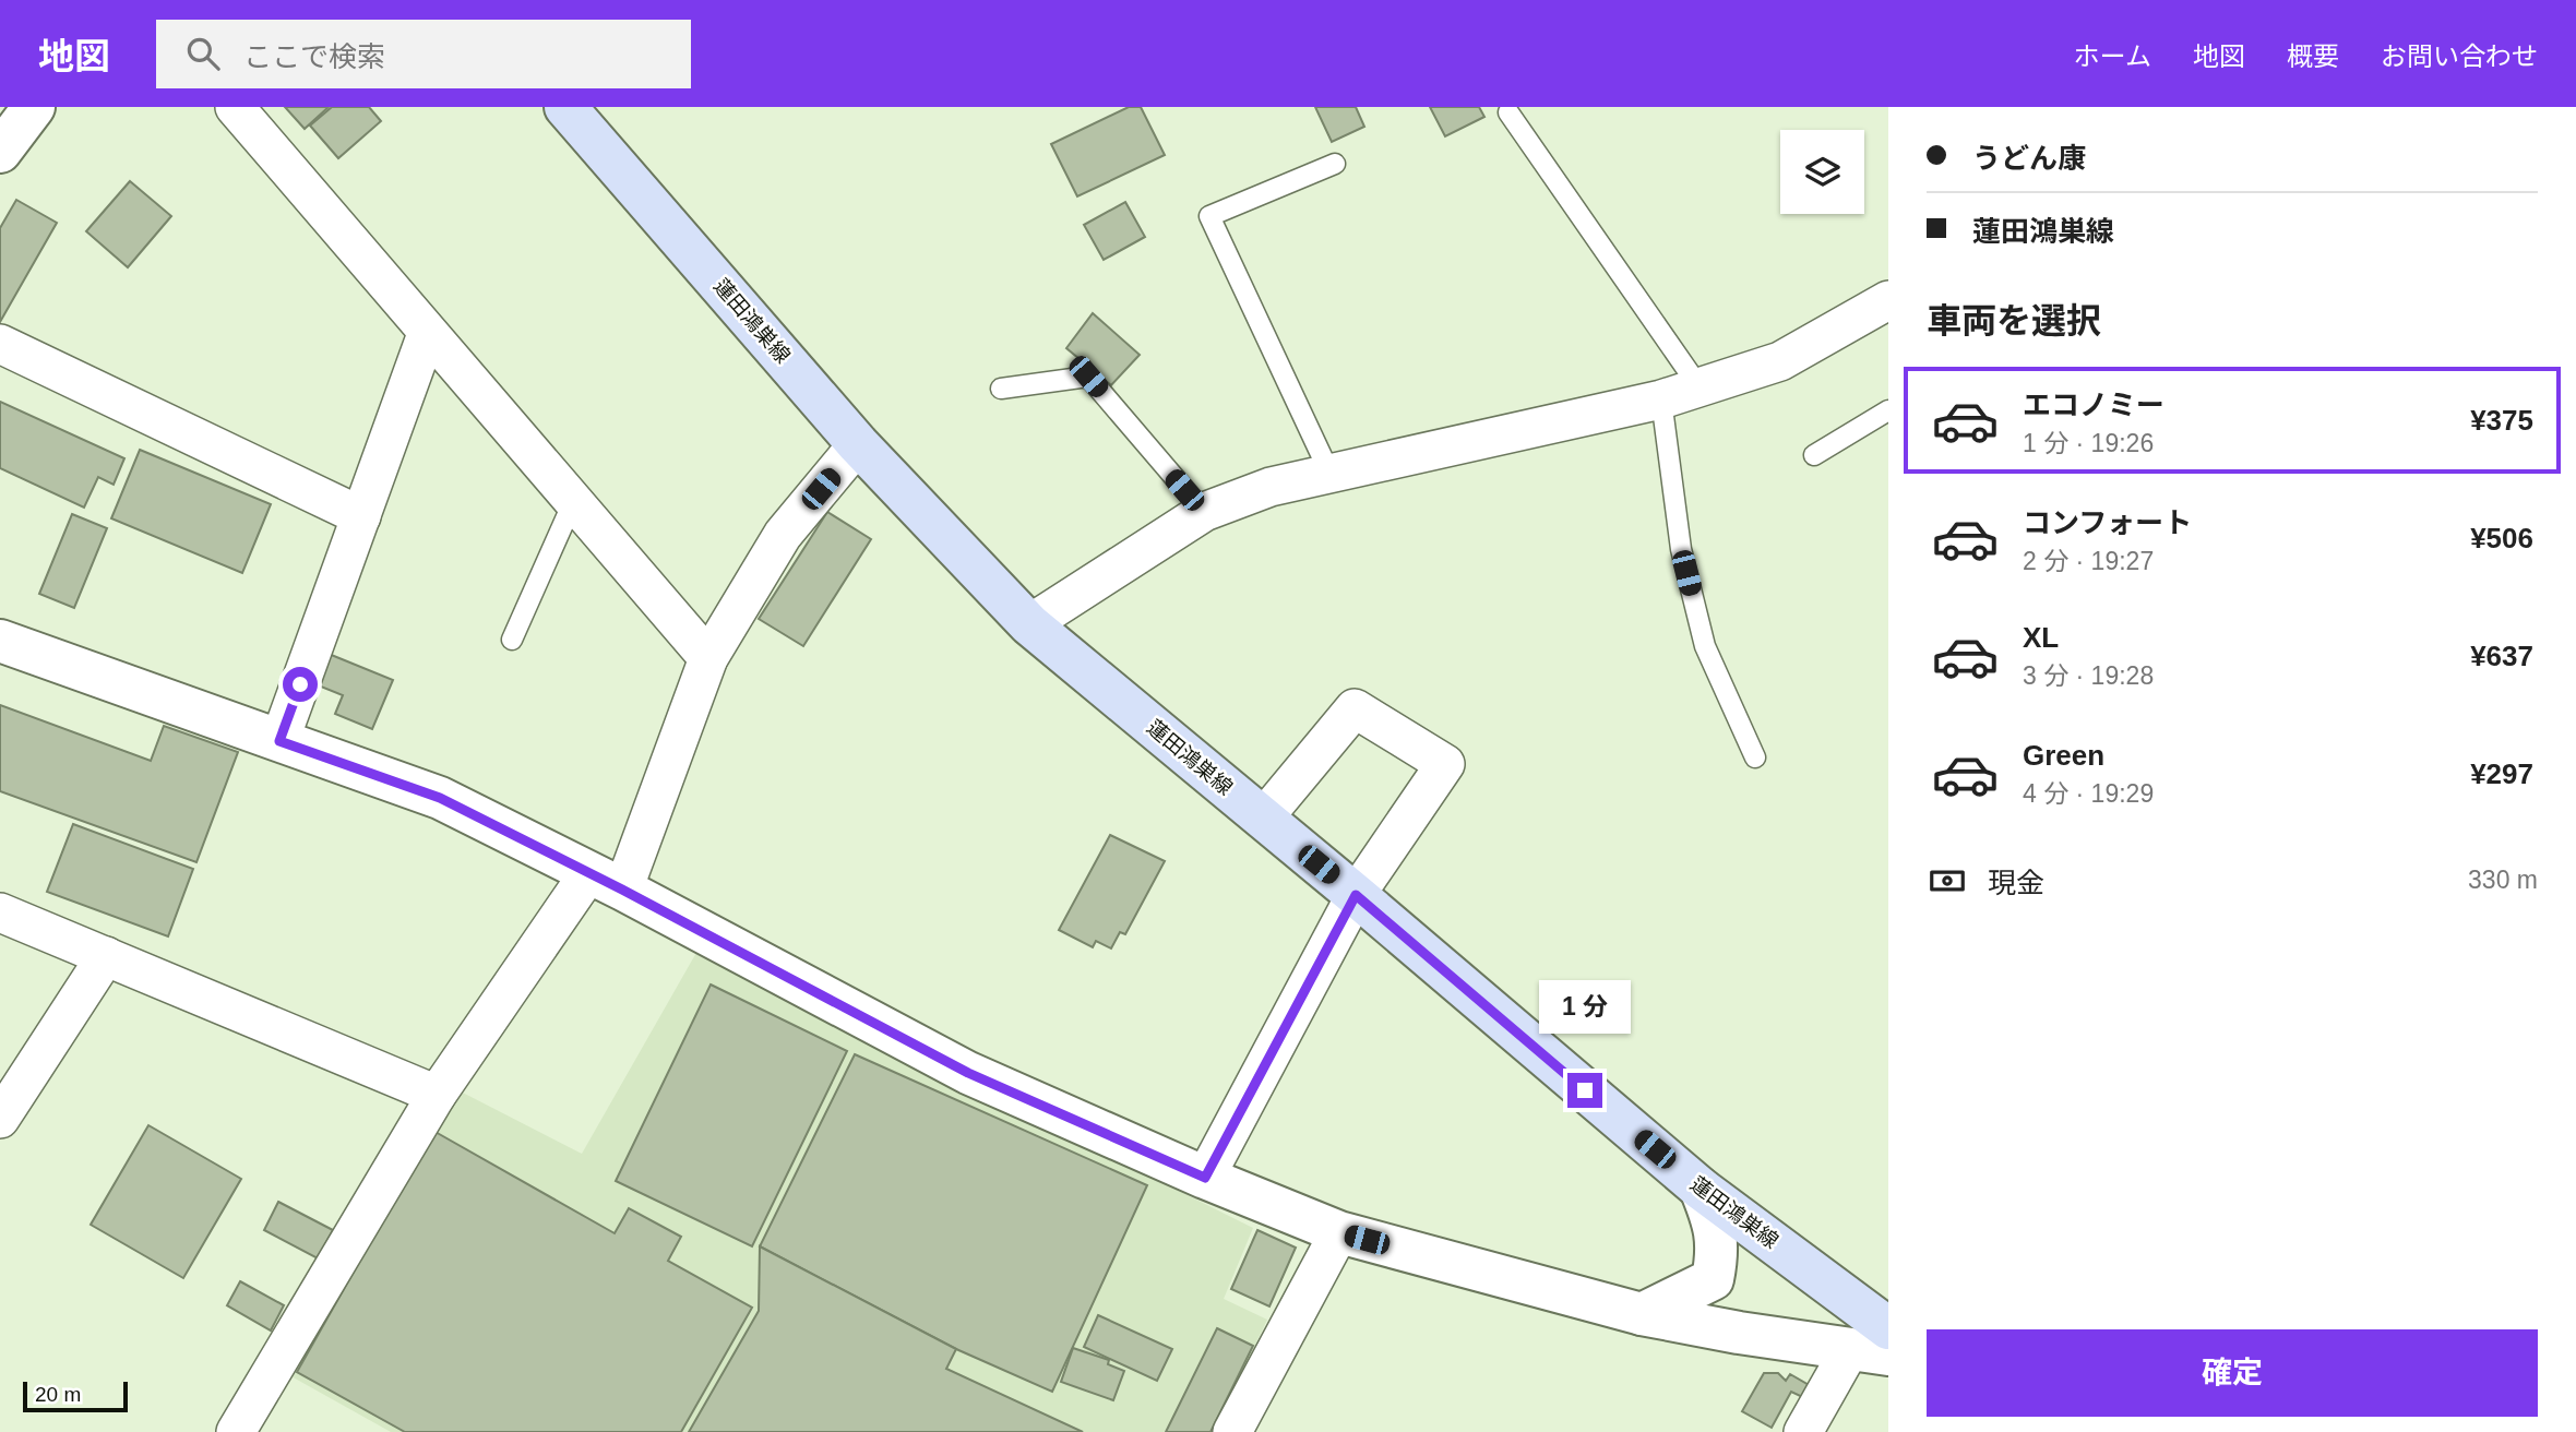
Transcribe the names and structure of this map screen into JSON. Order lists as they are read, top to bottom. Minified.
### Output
{"streets":{"main road":["蓮田鴻巣線"]},"scale_bar":"20 m","page":{"header":"地図","search":"ここで検索","nav":["ホーム","地図","概要","お問い合わせ"],"banner":["うどん康","蓮田鴻巣線"],"heading":"車両を選択","list":[{"name":"エコノミー","note":"1 分 · 19:26","value":"¥375"},{"name":"コンフォート","note":"2 分 · 19:27","value":"¥506"},{"name":"XL","note":"3 分 · 19:28","value":"¥637"},{"name":"Green","note":"4 分 · 19:29","value":"¥297"}],"pay":["現金","330 m"],"bubble":"1 分","buttons":"確定","scale":"20 m"}}
